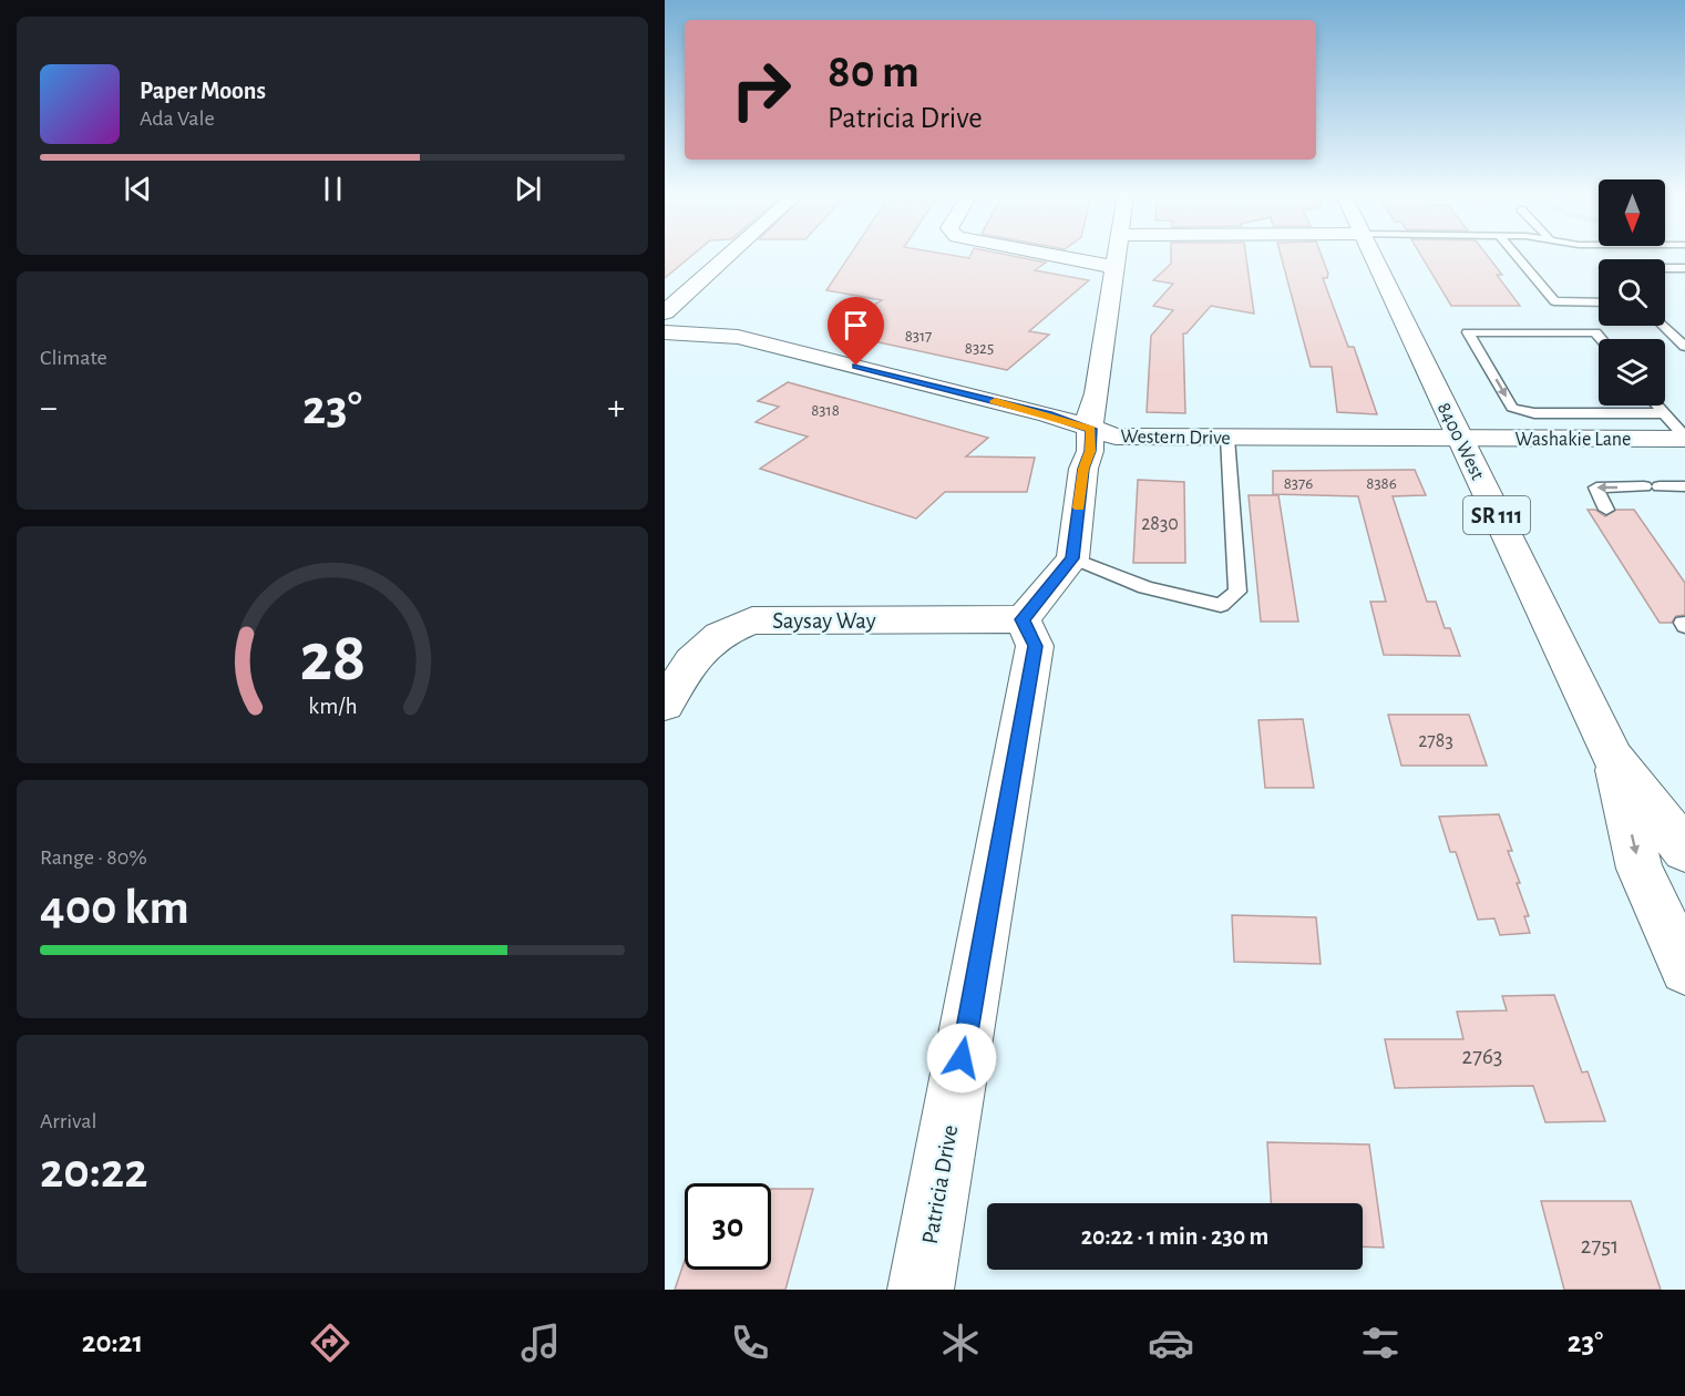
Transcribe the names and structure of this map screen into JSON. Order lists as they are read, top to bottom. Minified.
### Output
{"streets":{"street":["Western Drive","Washakie Lane","8400 West","SR 111","Saysay Way","Patricia Drive"]},"crossings":[["Western Drive","Washakie Lane"],["Western Drive","8400 West"],["Washakie Lane","8400 West"],["Saysay Way","Patricia Drive"]],"house_numbers":["8317","8325","8318","8376","8386","2830","2783","2763","2751"],"north":"bottom","page":{"turn":["80 m","Patricia Drive"],"song":["Paper Moons","Ada Vale"],"tile":["Climate",["Range · 80%","400 km"],["Arrival","20:22"]],"heat":["−","23°","+"],"limit":"30","trip":"20:22 · 1 min · 230 m","tabs":["20:21","23°"],"gauge":["28","km/h"]}}
